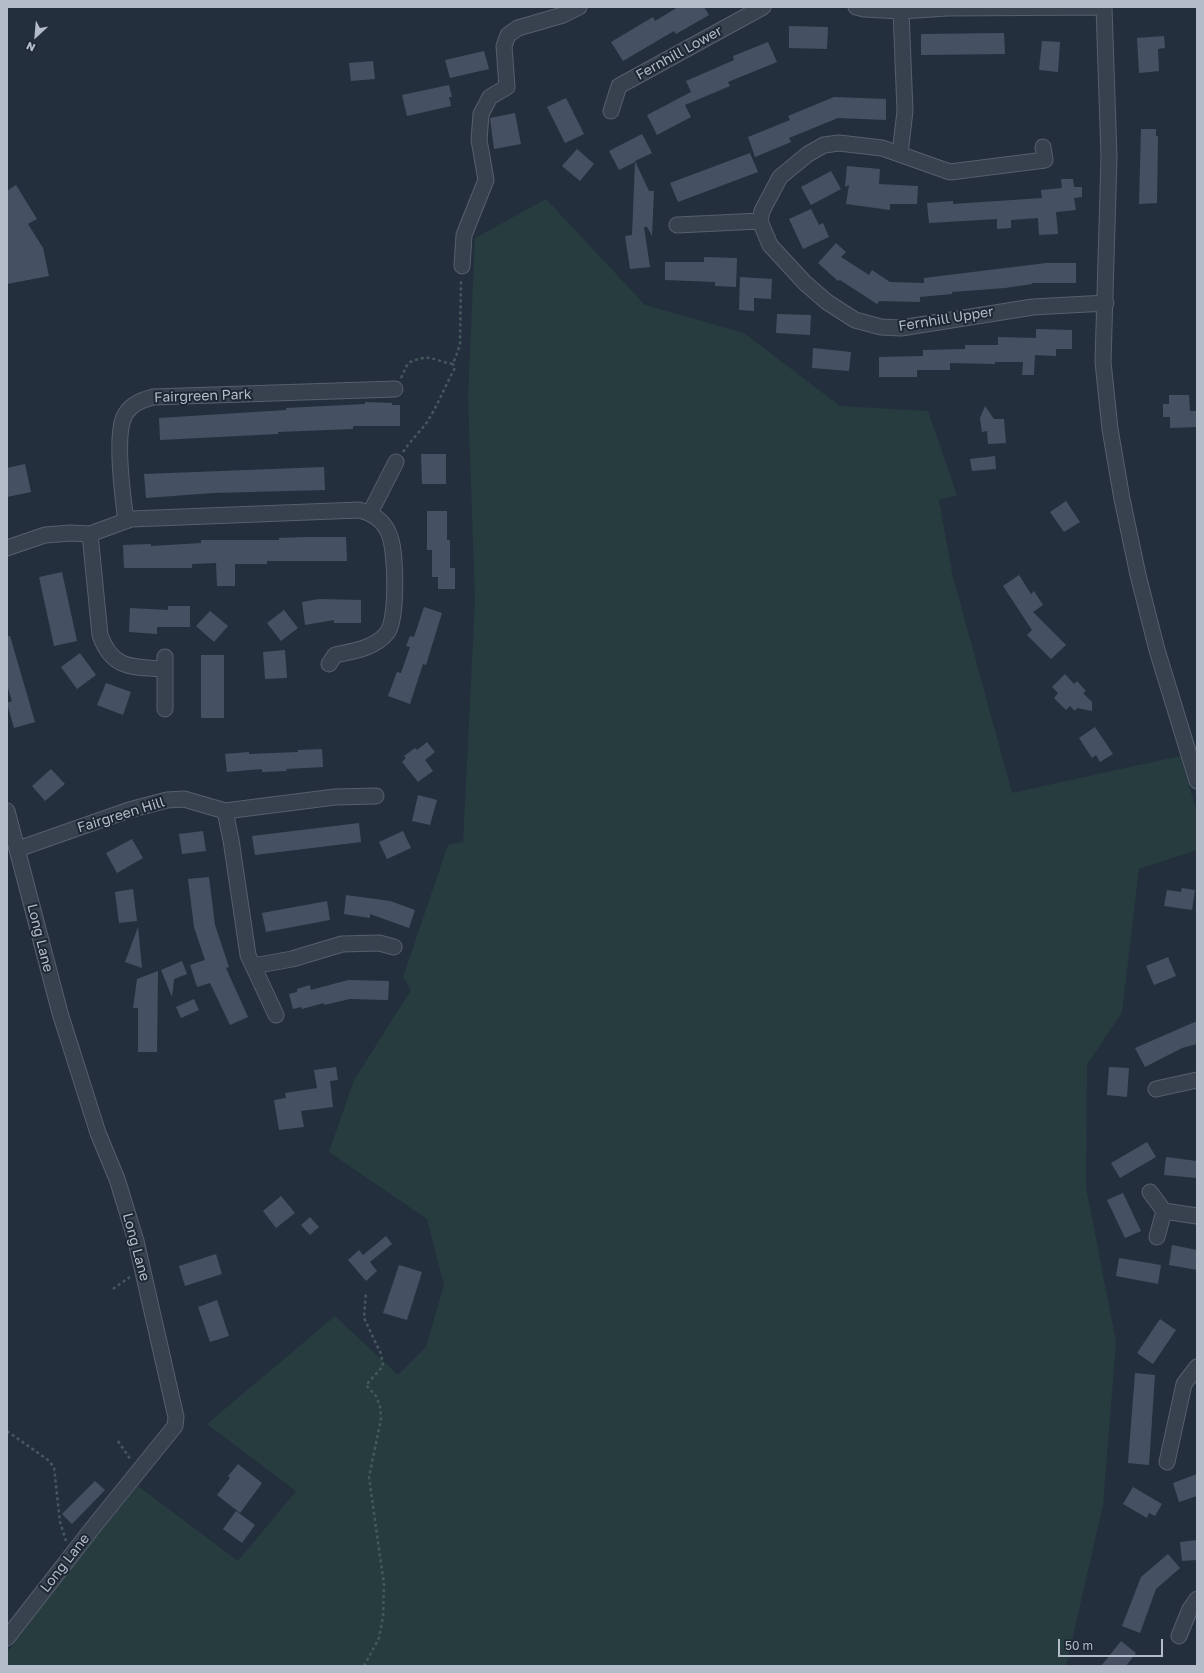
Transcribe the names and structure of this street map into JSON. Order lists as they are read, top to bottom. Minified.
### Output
{"streets":{"street":["Fernhill Lower","Fernhill Upper","Fairgreen Park","Fairgreen Hill","Long Lane"]},"crossings":[["Fairgreen Hill","Long Lane"]],"scale_bar":"50 m","north":"bottom left"}
